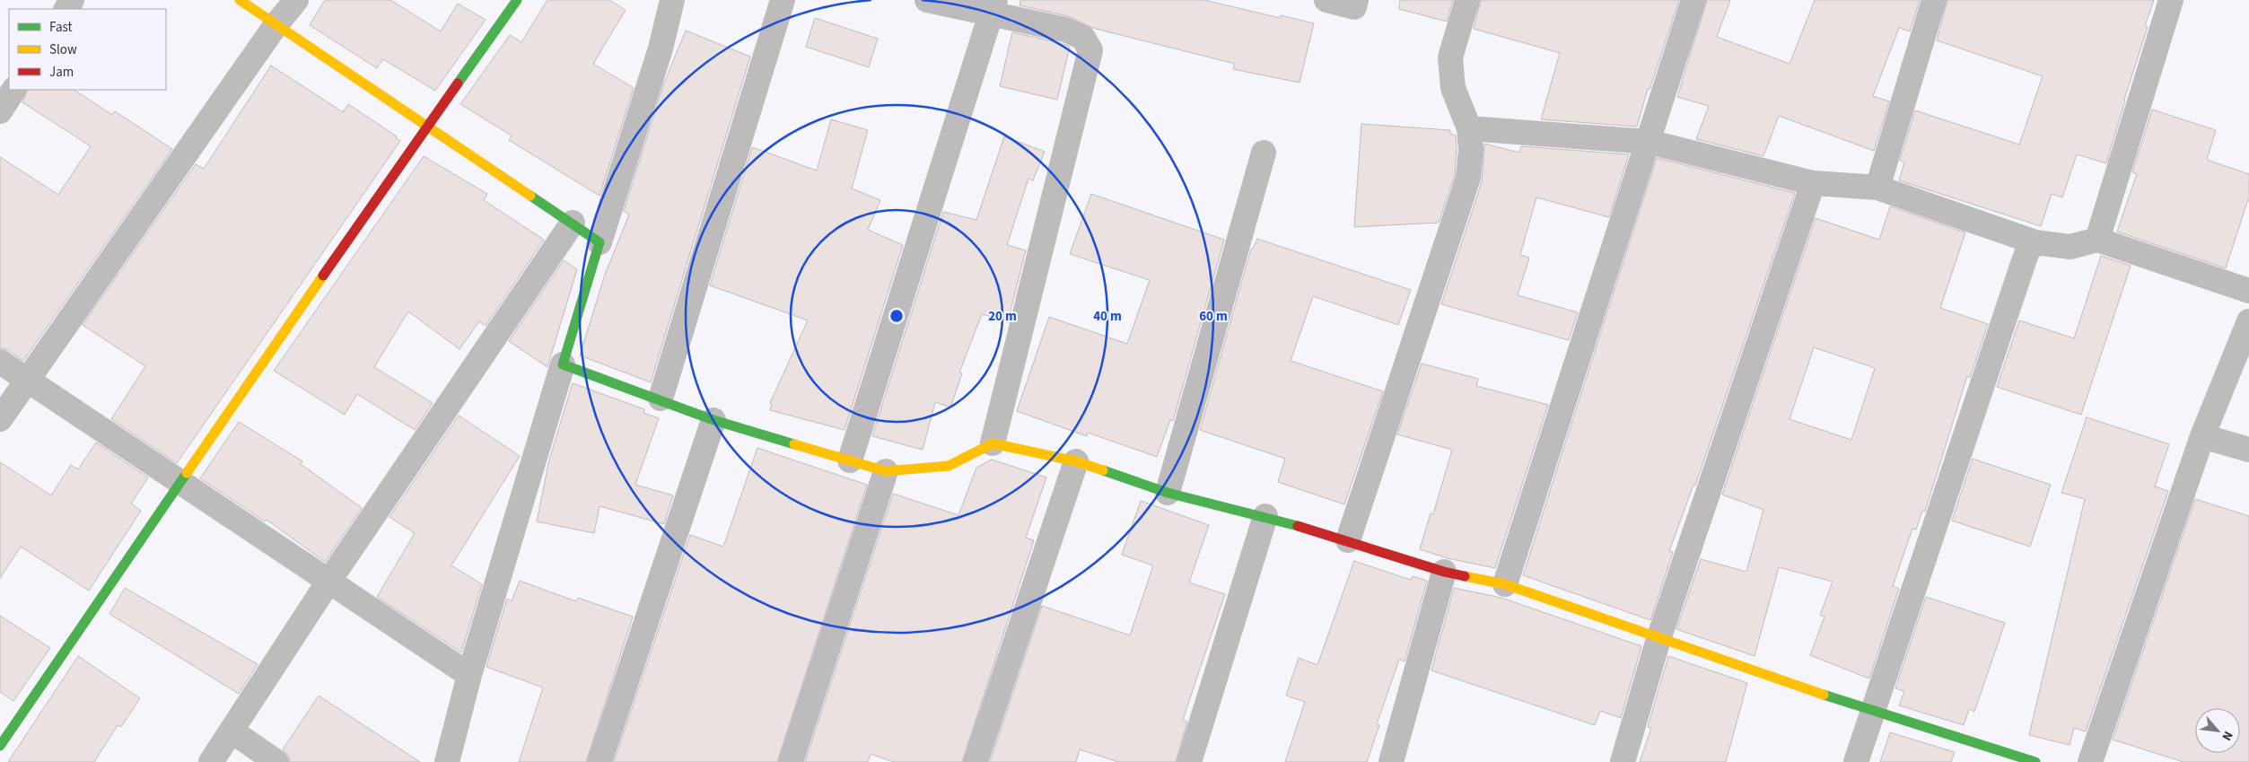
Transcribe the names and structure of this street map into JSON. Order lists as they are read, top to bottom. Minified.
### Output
{"legend":["Fast","Slow","Jam"],"north":"bottom right","rings":["20 m","40 m","60 m"]}
